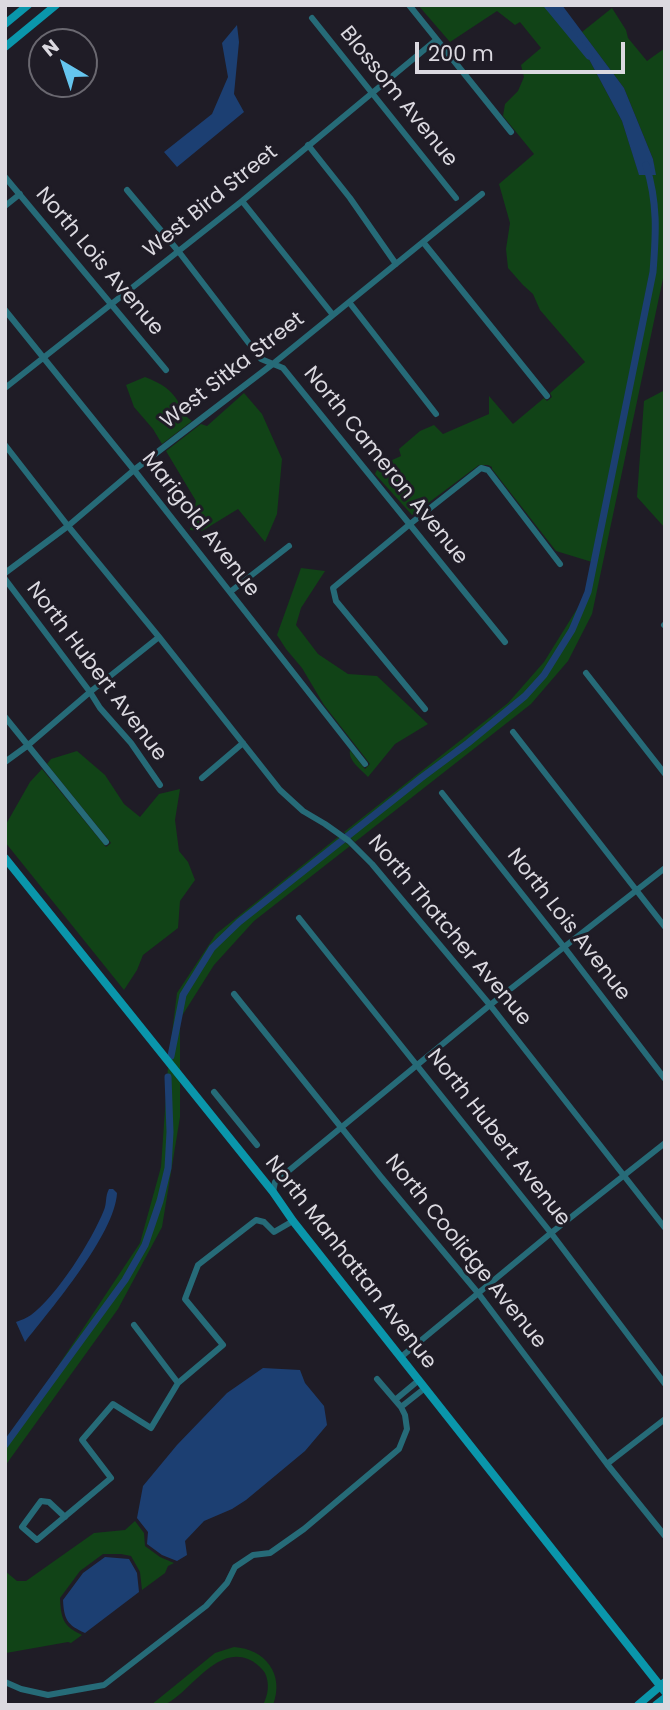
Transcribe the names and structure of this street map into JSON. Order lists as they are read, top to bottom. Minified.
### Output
{"streets":{"street":["Blossom Avenue","West Bird Street","North Lois Avenue","West Sitka Street","North Cameron Avenue","Marigold Avenue","North Hubert Avenue","North Thatcher Avenue","North Coolidge Avenue","North Manhattan Avenue"]},"crossings":[["Blossom Avenue","West Bird Street"],["West Bird Street","North Lois Avenue"],["West Bird Street","North Cameron Avenue"],["West Bird Street","Marigold Avenue"],["West Sitka Street","North Cameron Avenue"],["West Sitka Street","Marigold Avenue"],["West Sitka Street","North Thatcher Avenue"]],"scale_bar":"200 m","north":"top left"}
